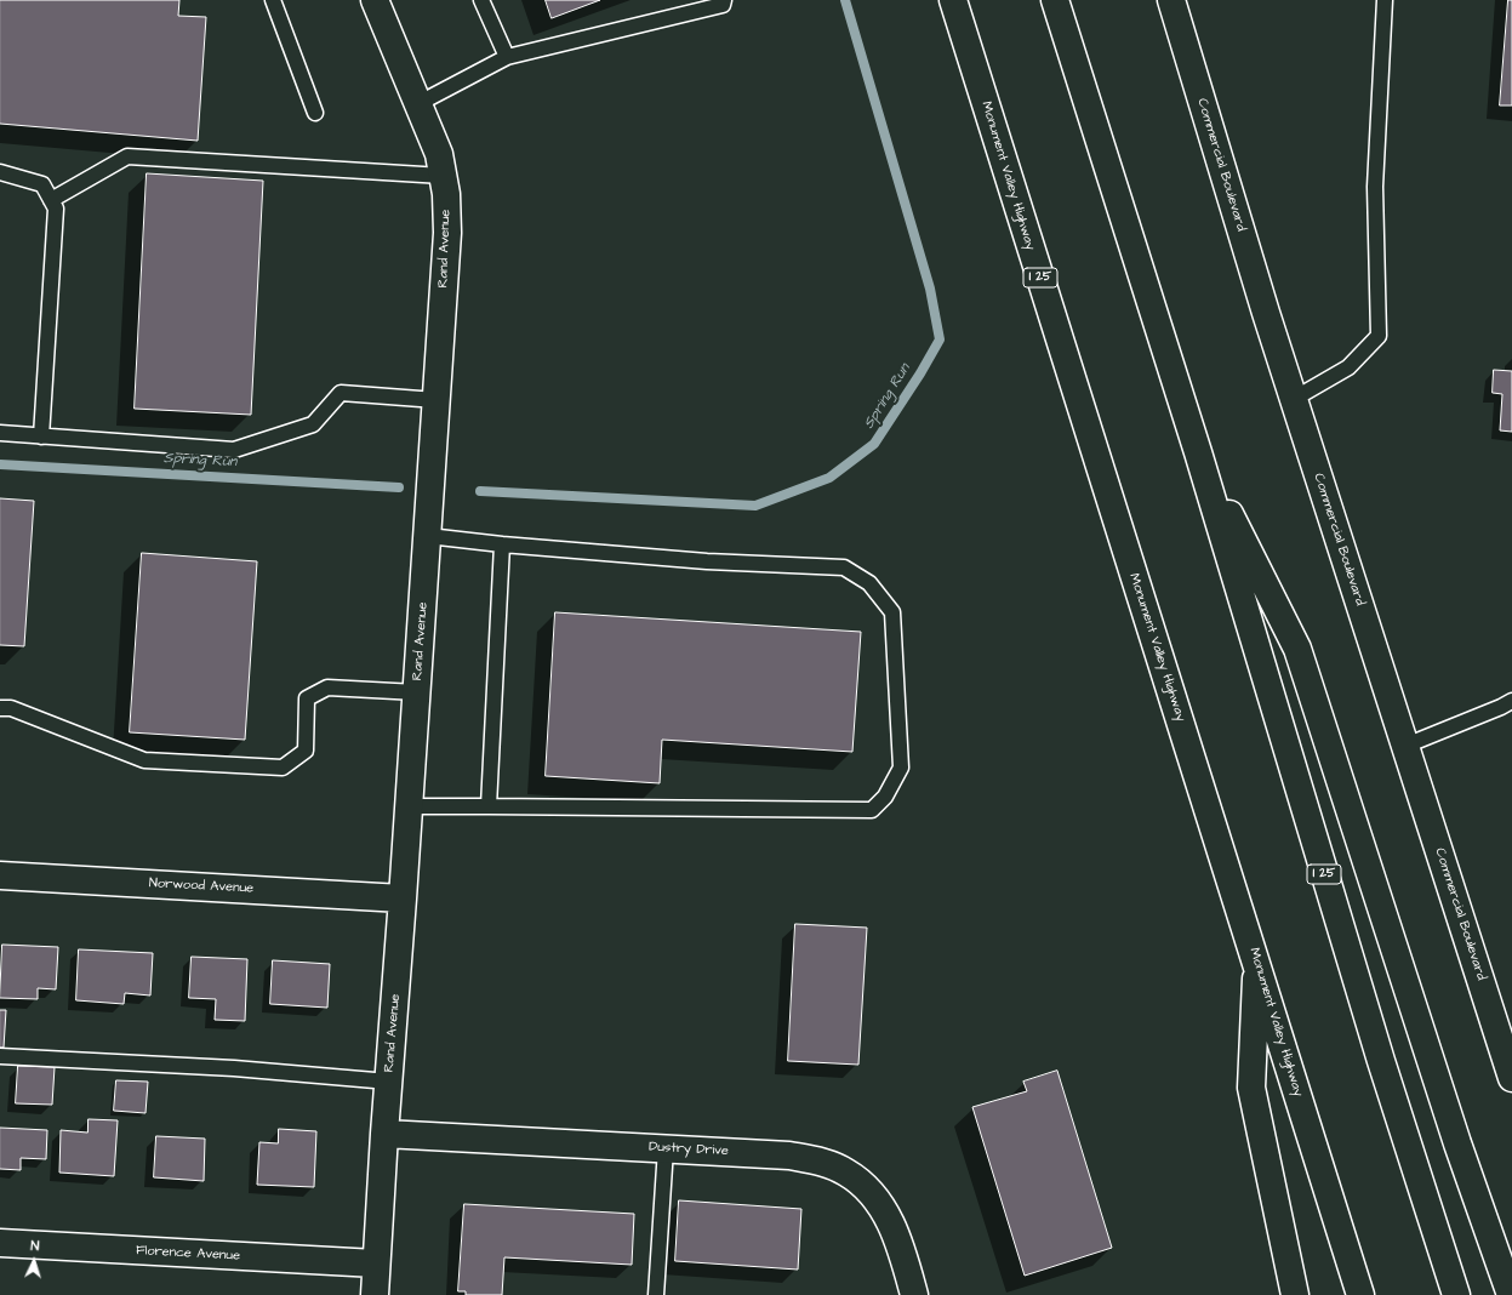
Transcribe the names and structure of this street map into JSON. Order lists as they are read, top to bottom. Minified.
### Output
{"streets":{"main road":["Commercial Boulevard","Monument Valley Highway","Rand Avenue","I 25","Norwood Avenue","Dustry Drive","Florence Avenue"]},"crossings":[["Rand Avenue","Norwood Avenue"],["Rand Avenue","Dustry Drive"],["Rand Avenue","Florence Avenue"]],"water":["Spring Run"],"north":"top"}
